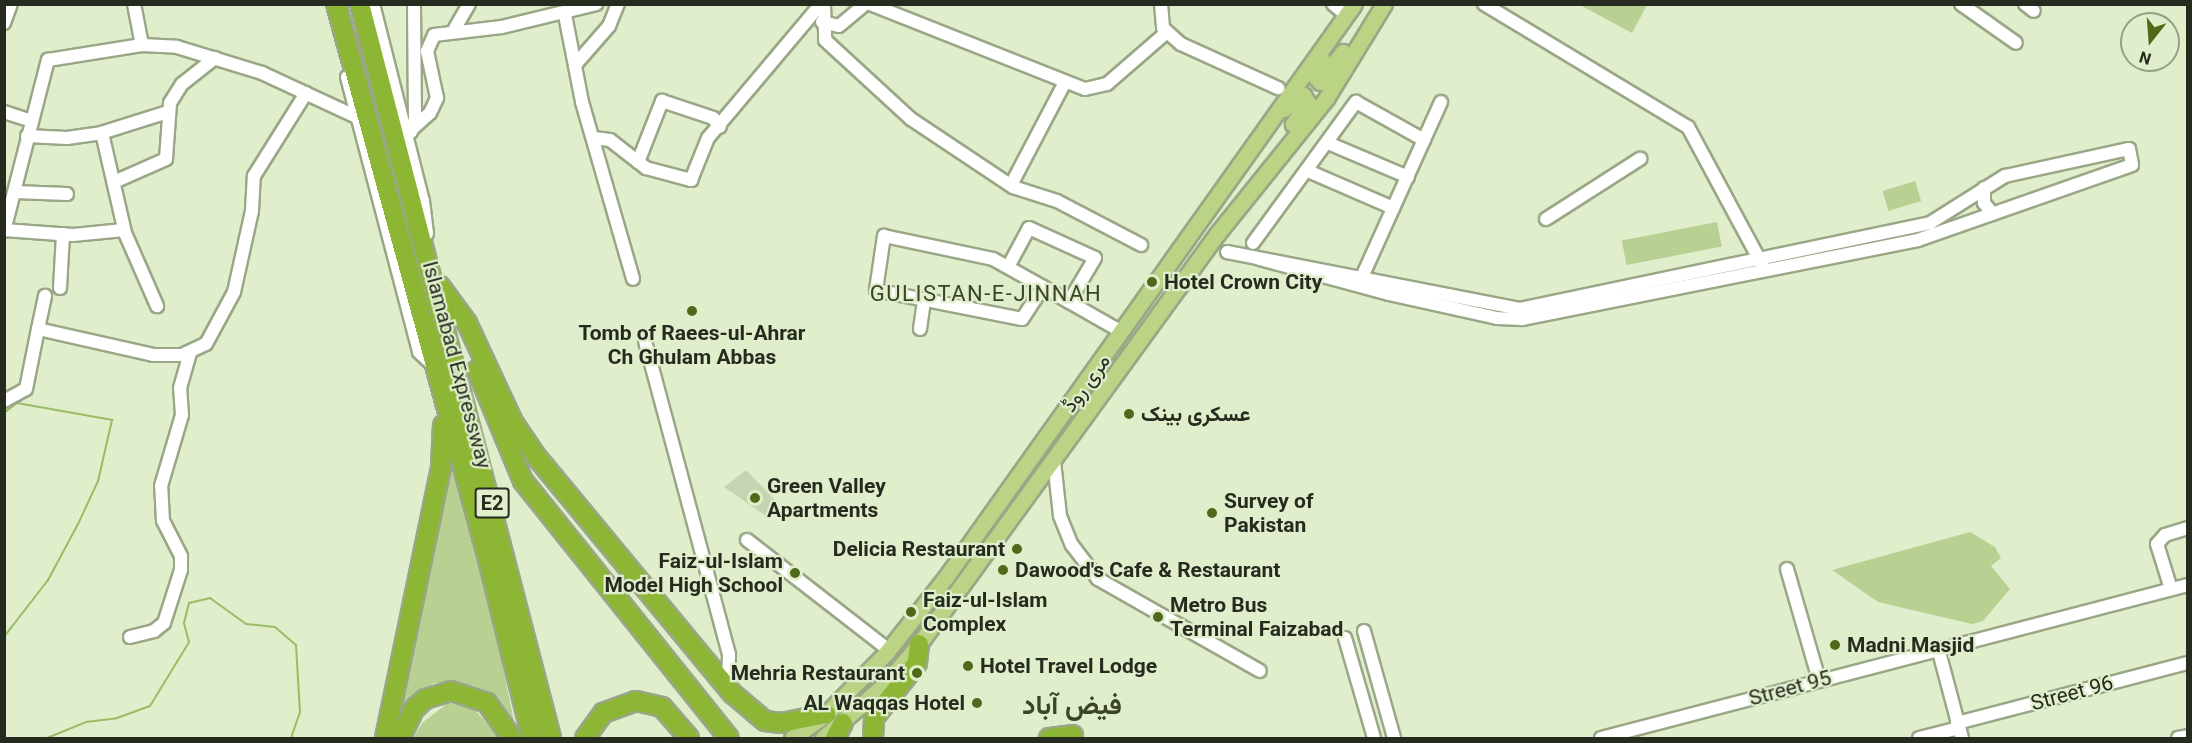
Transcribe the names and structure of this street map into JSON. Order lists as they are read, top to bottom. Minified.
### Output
{"streets":{"highway":["Islamabad Expressway","E2"],"main road":["مری روڈ"],"street":["Street 95","Street 96"]},"districts":["GULISTAN-E-JINNAH","فیض آباد"],"places":["Hotel Crown City","Tomb of Raees-ul-Ahrar Ch Ghulam Abbas","عسکری بینک","Green Valley Apartments","Survey of Pakistan","Delicia Restaurant","Dawood's Cafe & Restaurant","Faiz-ul-Islam Model High School","Faiz-ul-Islam Complex","Metro Bus Terminal Faizabad","Madni Masjid","Hotel Travel Lodge","Mehria Restaurant","AL Waqqas Hotel"],"north":"bottom"}
